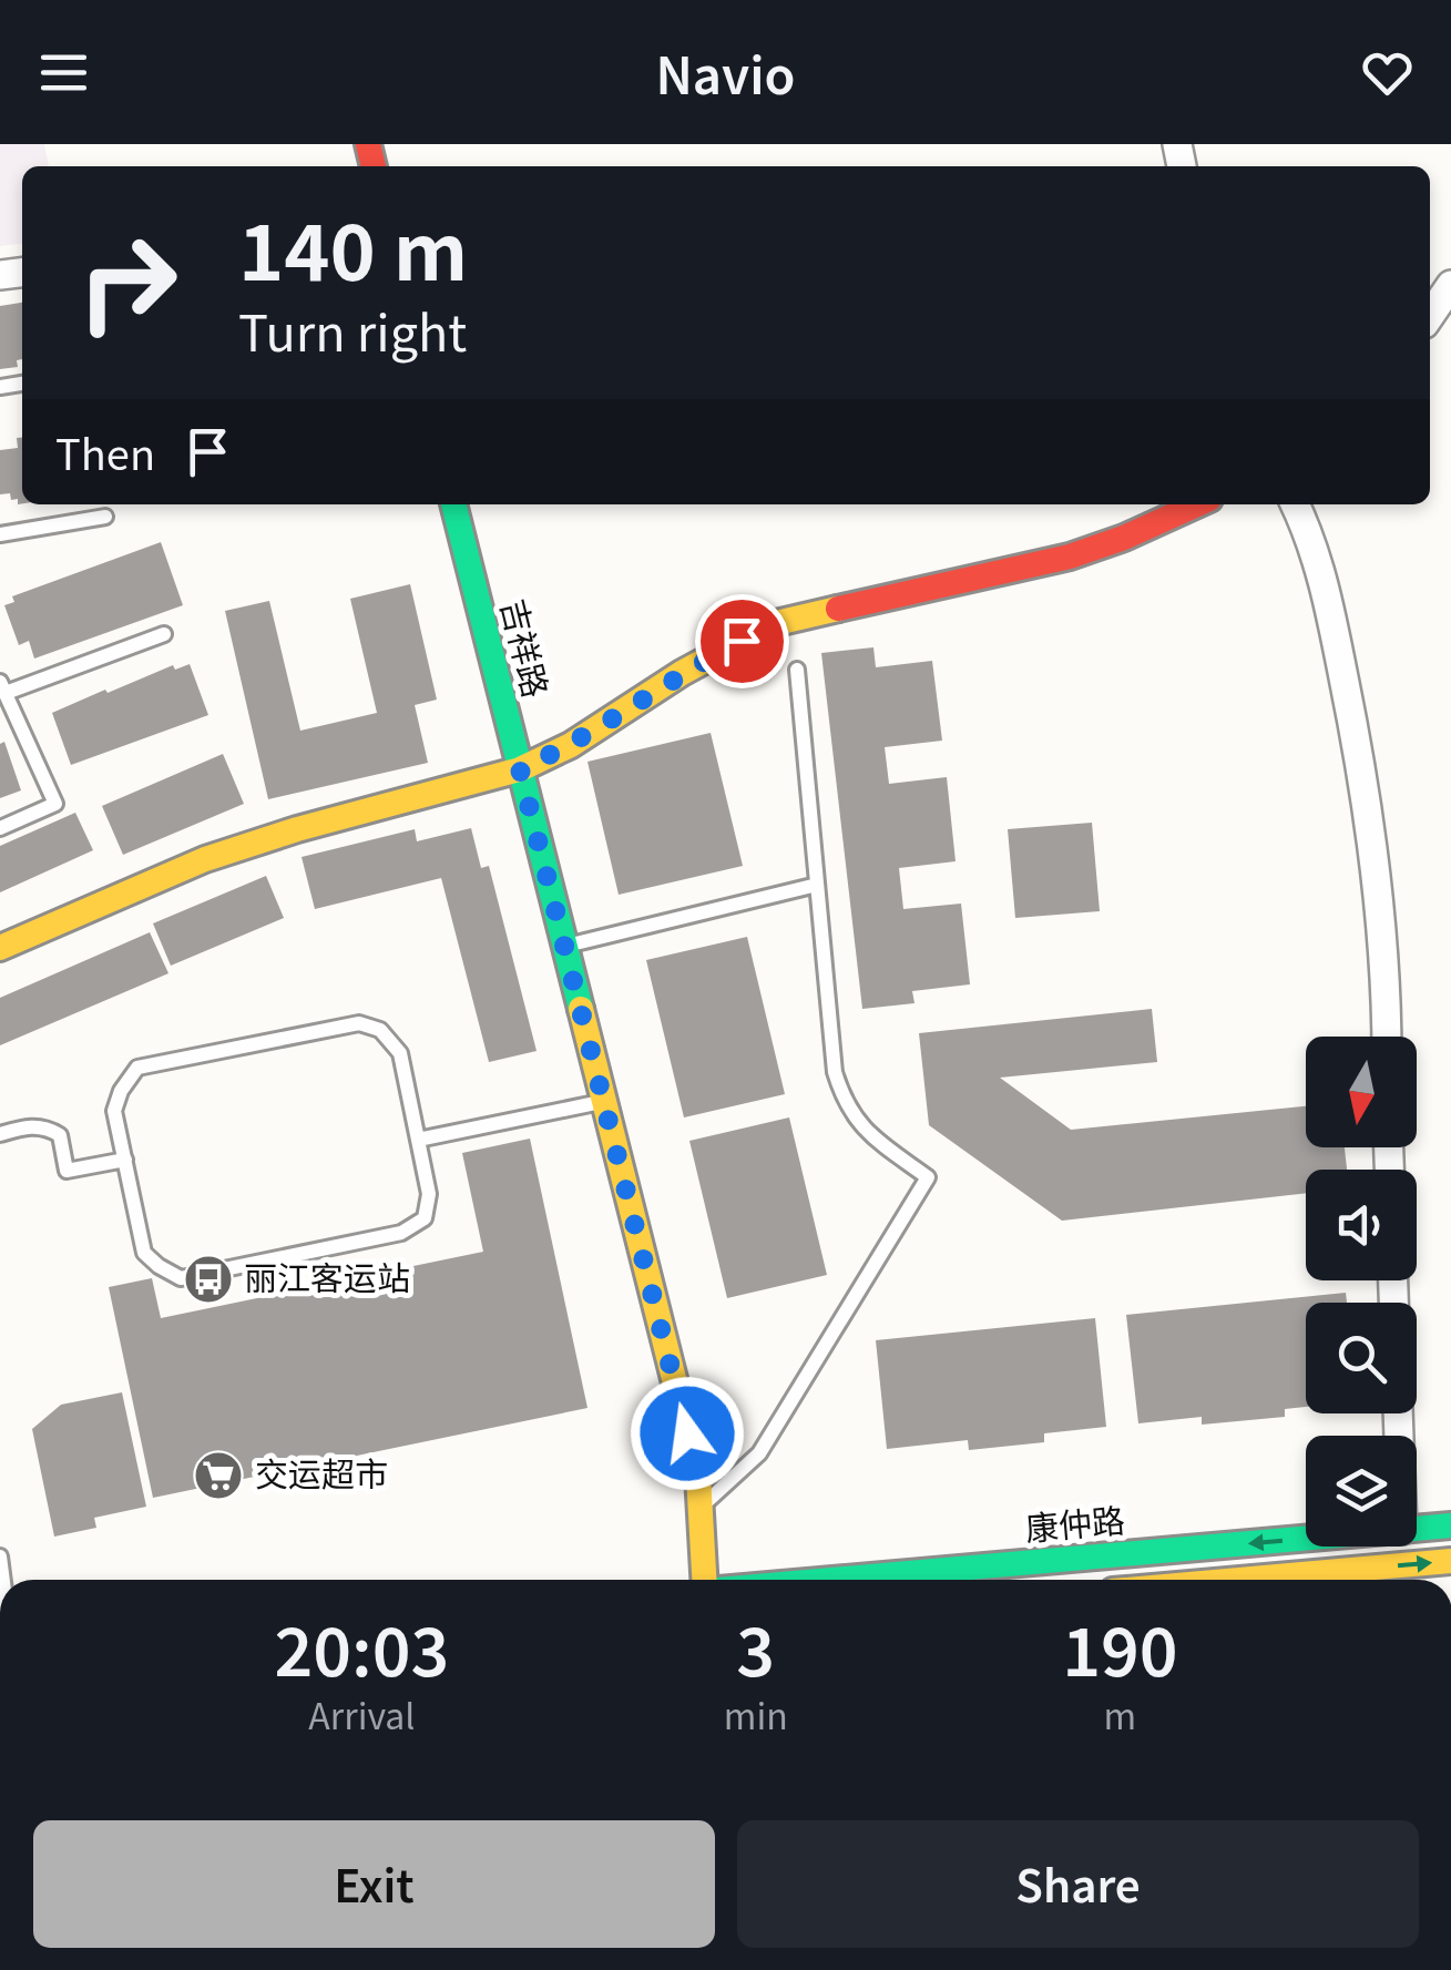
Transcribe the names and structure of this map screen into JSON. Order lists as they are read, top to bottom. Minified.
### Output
{"streets":{"street":["吉祥路","康仲路"]},"places":{"bus stop":["丽江客运站"],"supermarket":["交运超市"]},"north":"bottom","page":{"header":"Navio","turn":["140 m","Turn right"],"then":"Then","eta":["20:03","Arrival","3","min","190","m"],"buttons":["Exit","Share"]}}
